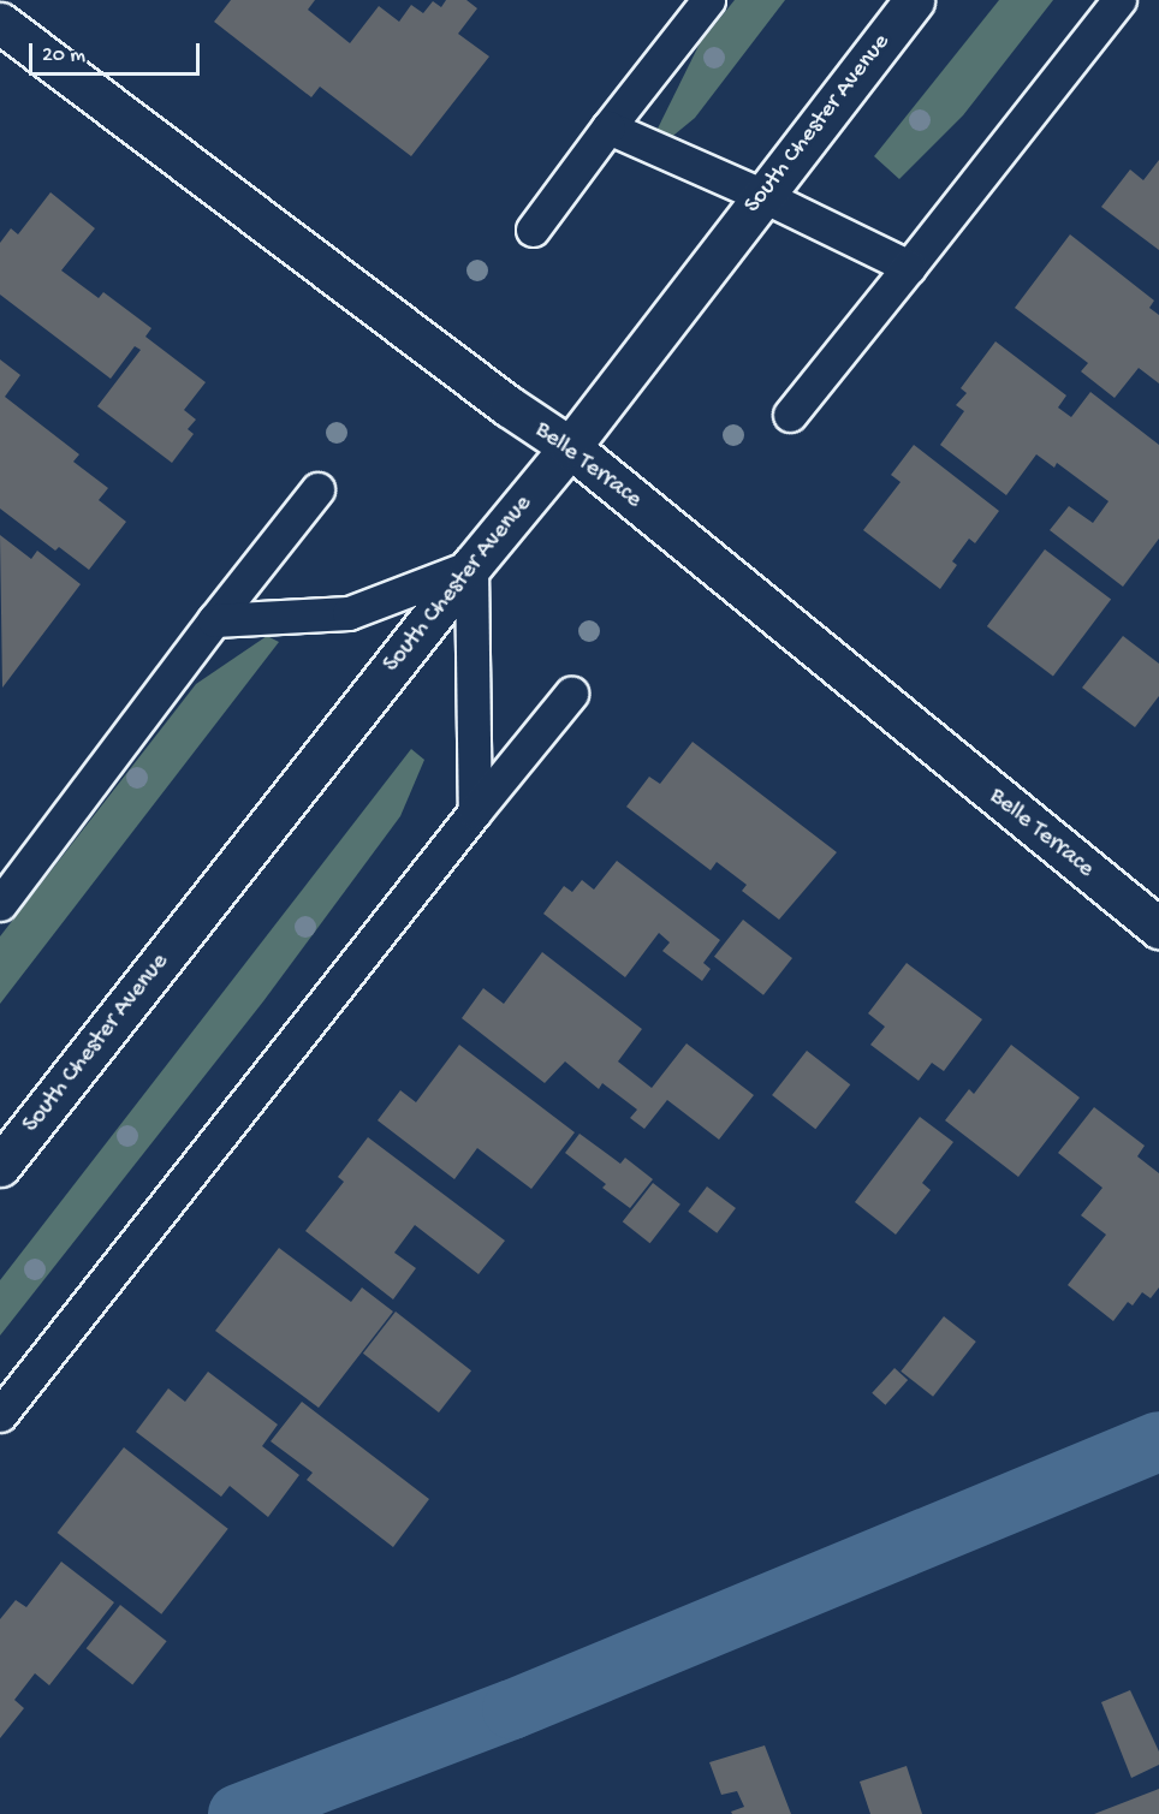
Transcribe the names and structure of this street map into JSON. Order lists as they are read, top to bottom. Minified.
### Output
{"streets":{"main road":["South Chester Avenue","Belle Terrace"]},"crossings":[["South Chester Avenue","Belle Terrace"]],"scale_bar":"20 m"}
